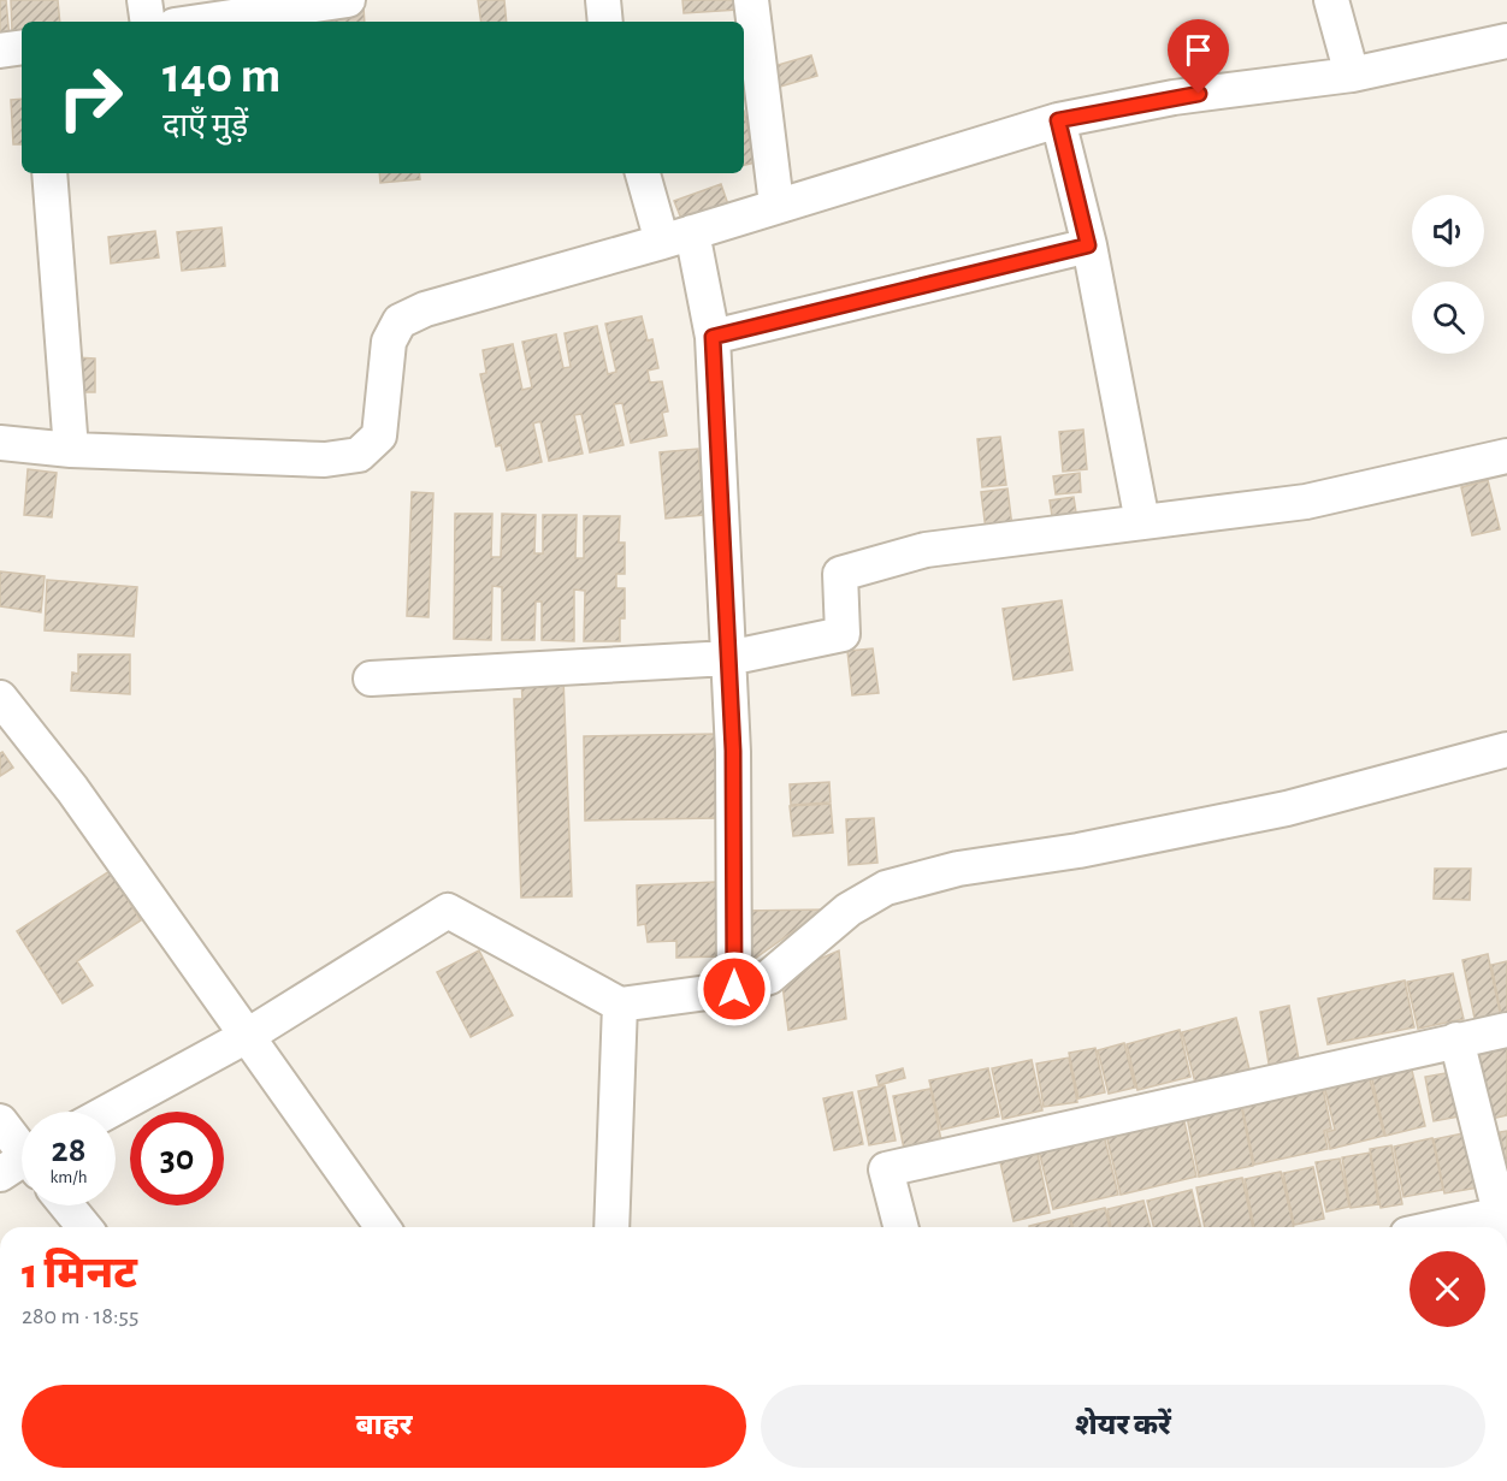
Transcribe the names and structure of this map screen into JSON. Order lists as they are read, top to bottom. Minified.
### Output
{"page":{"turn":["140 m","दाएँ मुड़ें"],"speed":"28 km/h","limit":"30","heading":["1 मिनट","280 m · 18:55"],"buttons":["बाहर","शेयर करें"]}}
